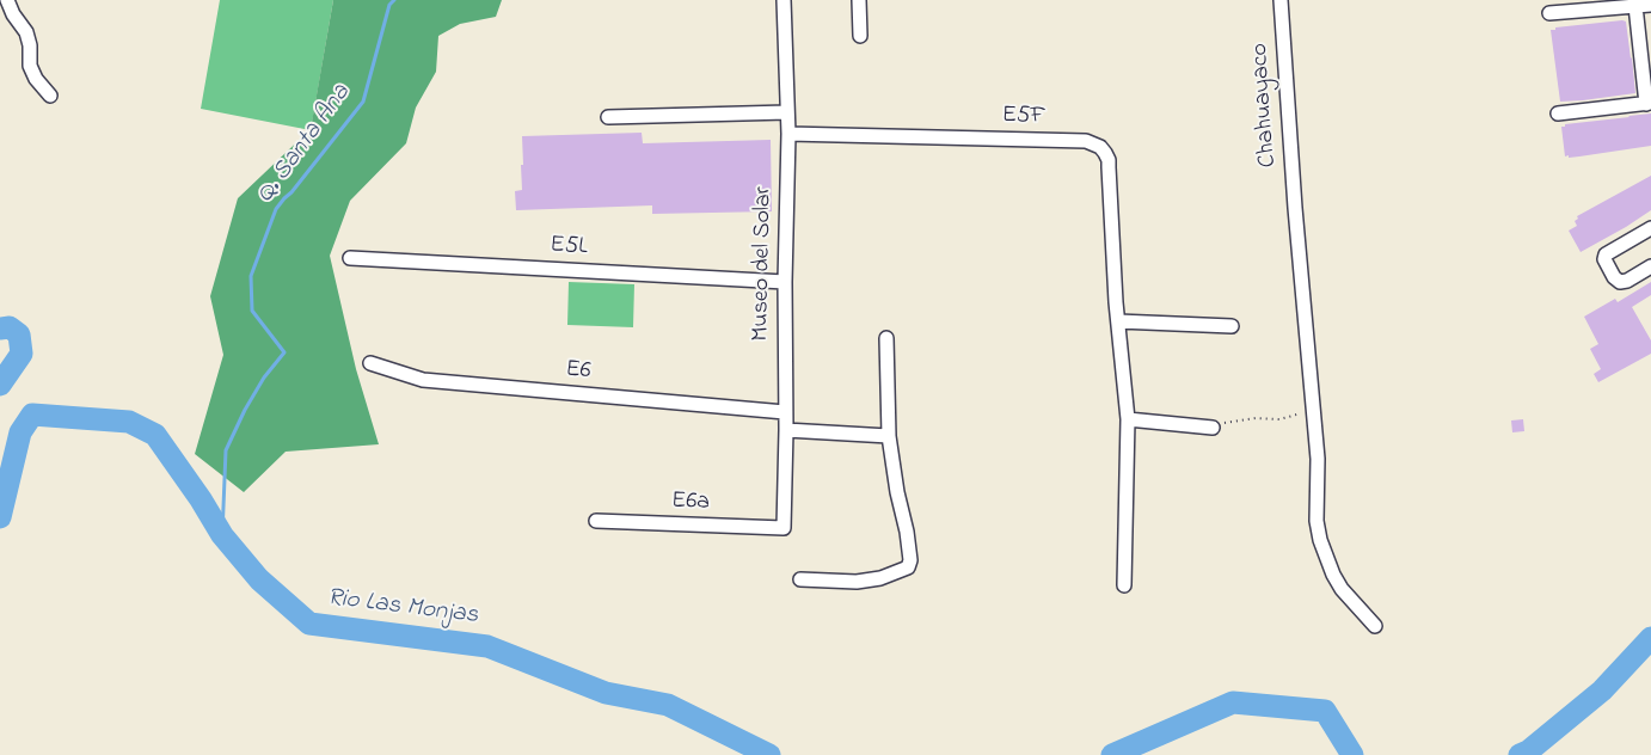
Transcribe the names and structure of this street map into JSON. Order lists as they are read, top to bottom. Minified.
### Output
{"streets":{"street":["Chahuayaco","E5F","E5L","Museo del Solar","E6","E6a"]},"crossings":[["E5F","Museo del Solar"],["E5L","Museo del Solar"],["Museo del Solar","E6"],["Museo del Solar","E6a"]],"water":["Q. Santa Ana","Rio Las Monjas"]}
